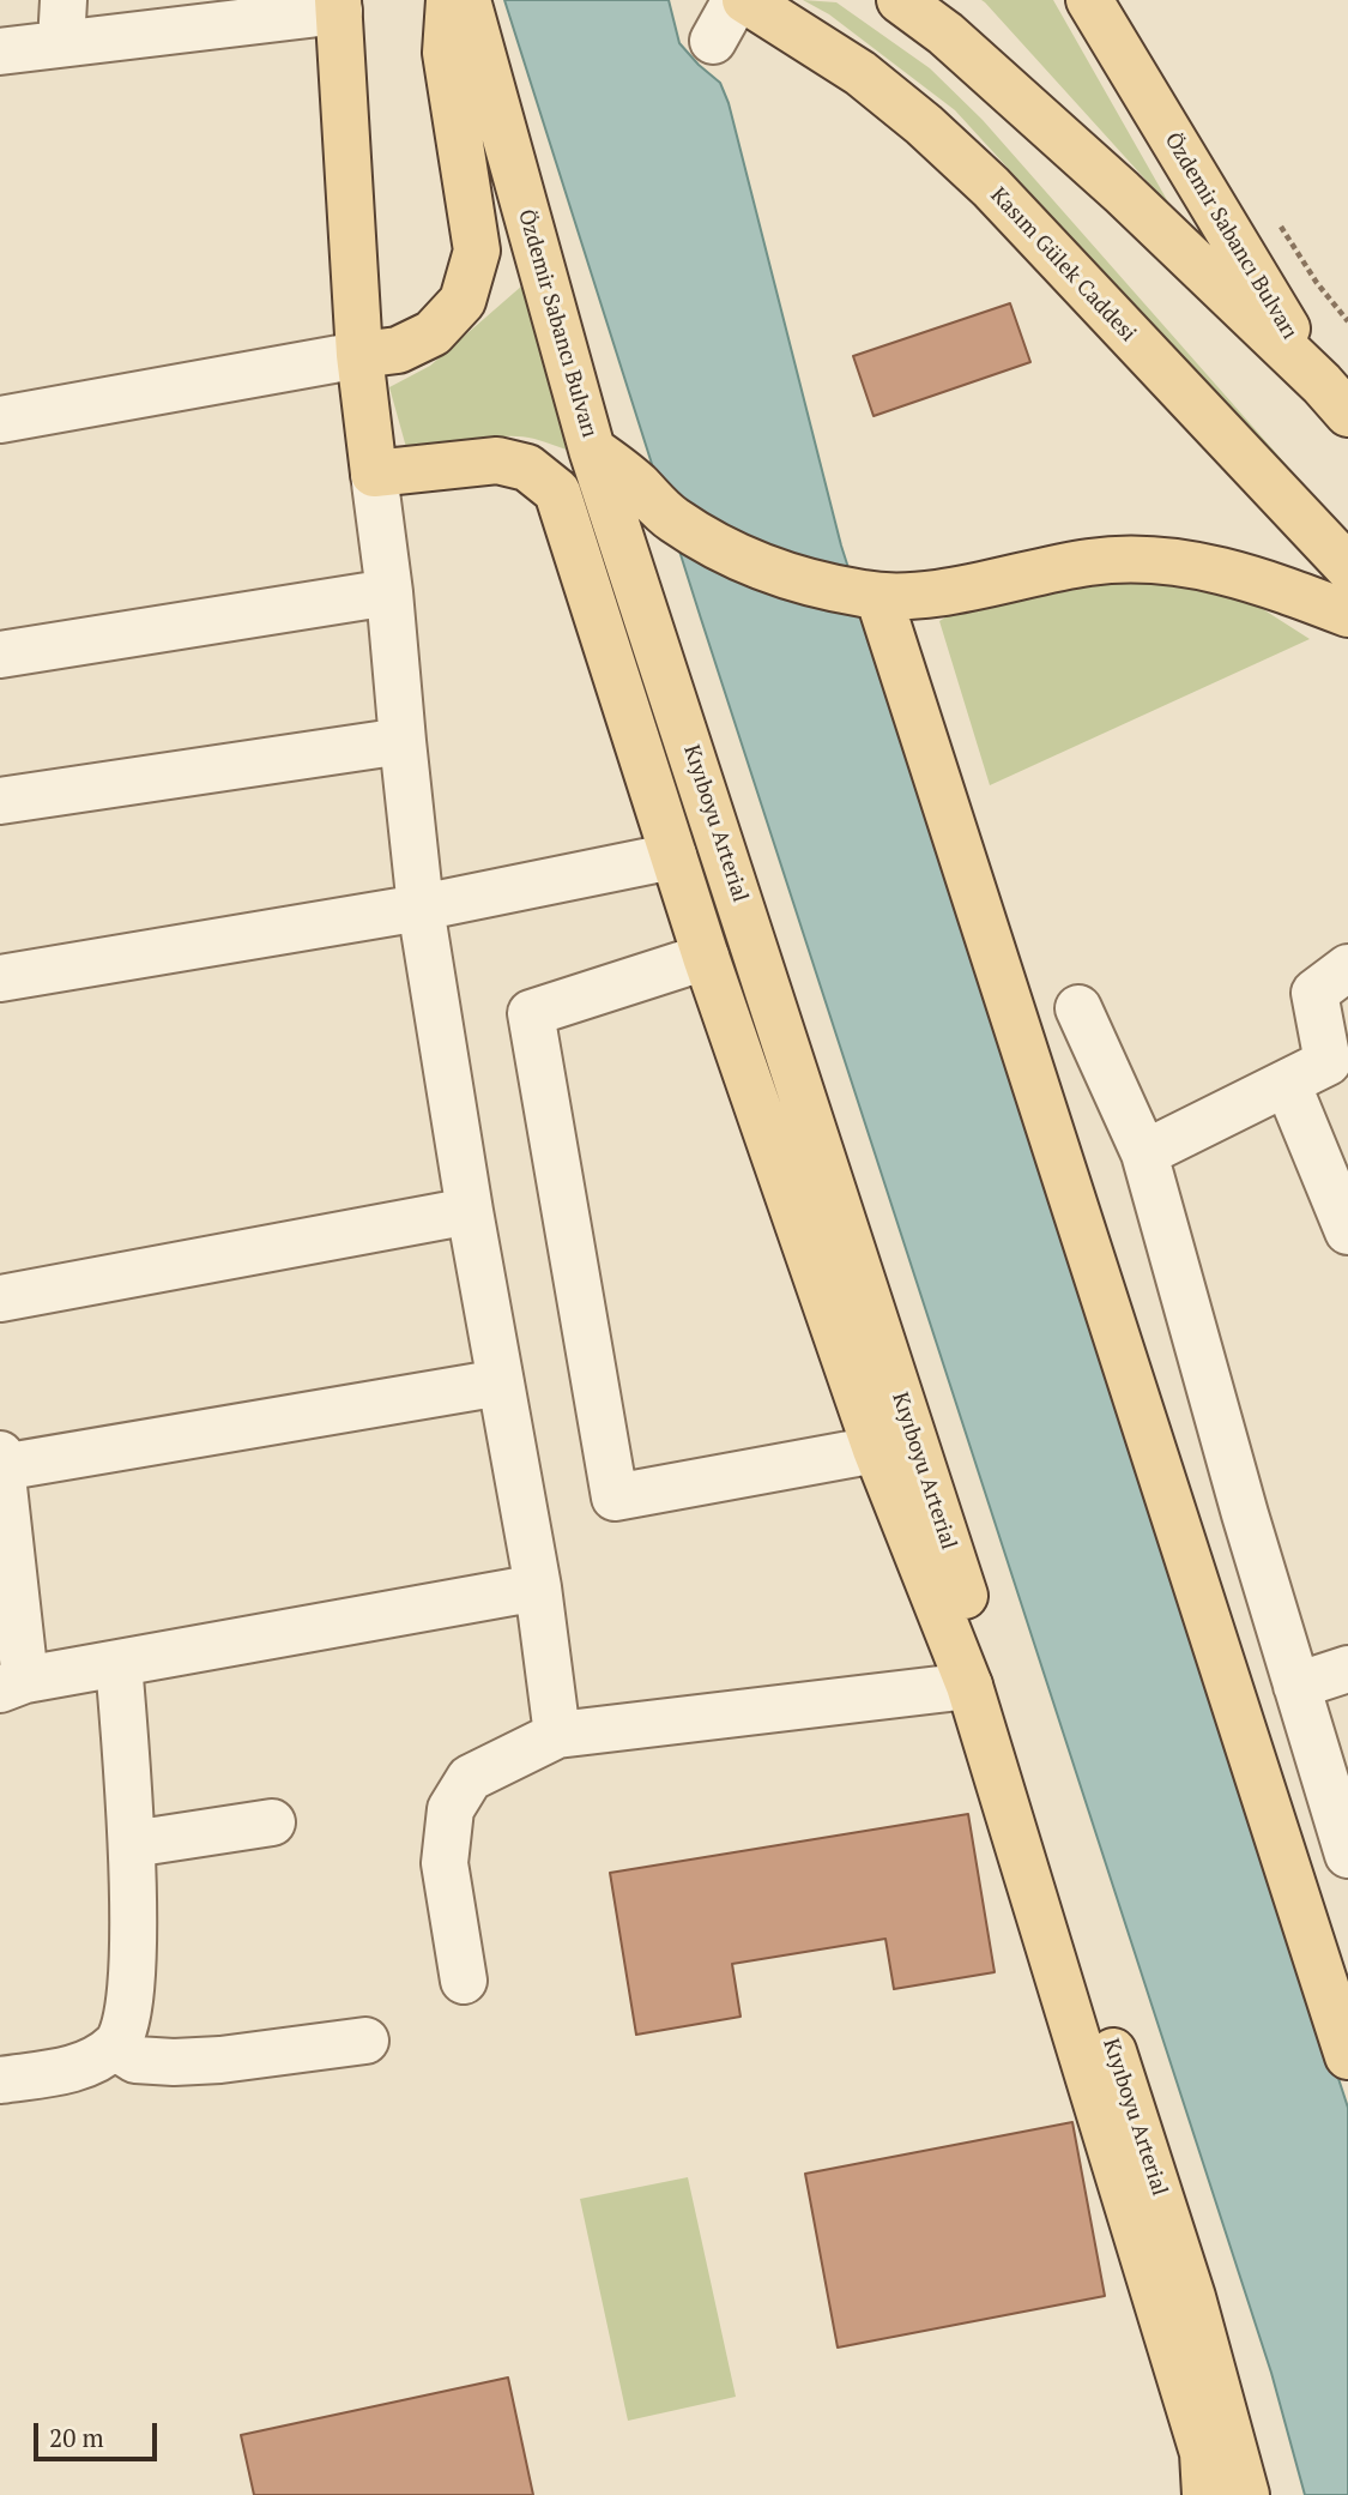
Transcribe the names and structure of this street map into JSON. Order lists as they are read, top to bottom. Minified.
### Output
{"streets":{"main road":["Özdemir Sabancı Bulvarı","Kasım Gülek Caddesi","Kıyıboyu Arterial"]},"crossings":[["Özdemir Sabancı Bulvarı","Kıyıboyu Arterial"]],"scale_bar":"20 m"}
